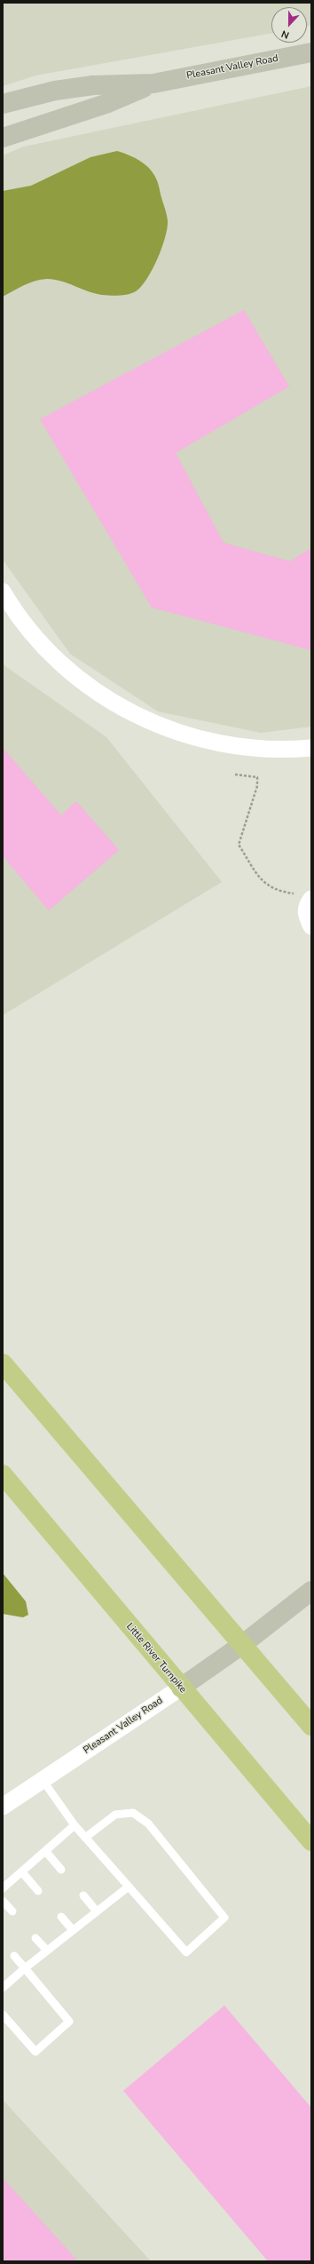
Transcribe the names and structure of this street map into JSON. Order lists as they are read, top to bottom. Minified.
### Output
{"streets":{"highway":["Little River Turnpike"],"main road":["Pleasant Valley Road"]},"crossings":[["Pleasant Valley Road","Little River Turnpike"]],"north":"bottom"}
